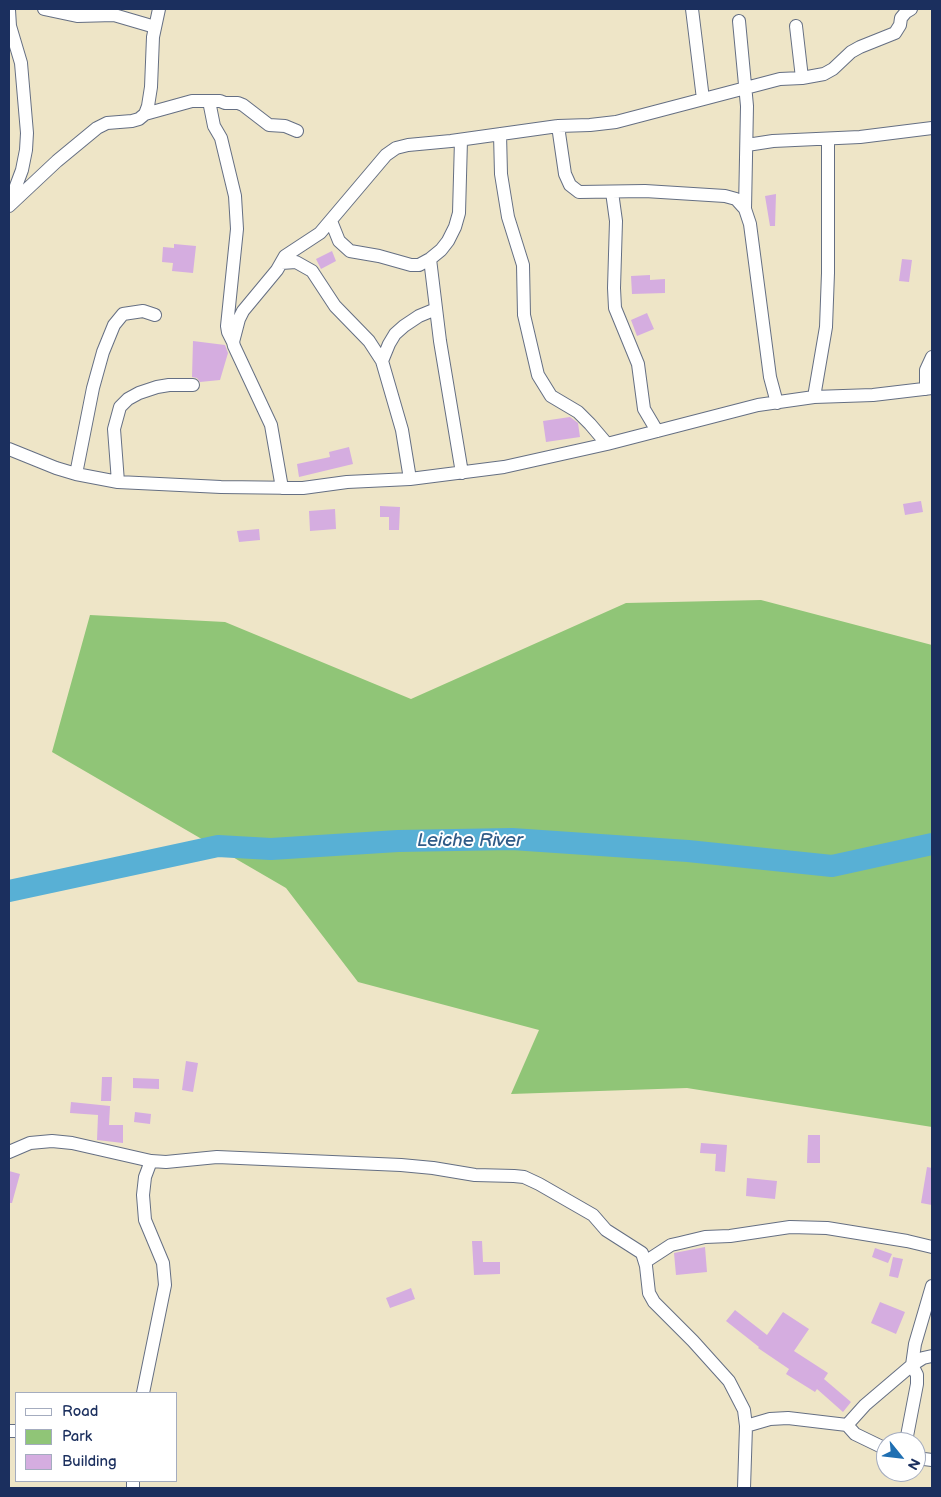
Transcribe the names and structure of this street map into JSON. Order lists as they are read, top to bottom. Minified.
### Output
{"water":["Leiche River"],"legend":["Road","Park","Building"],"north":"bottom right"}
